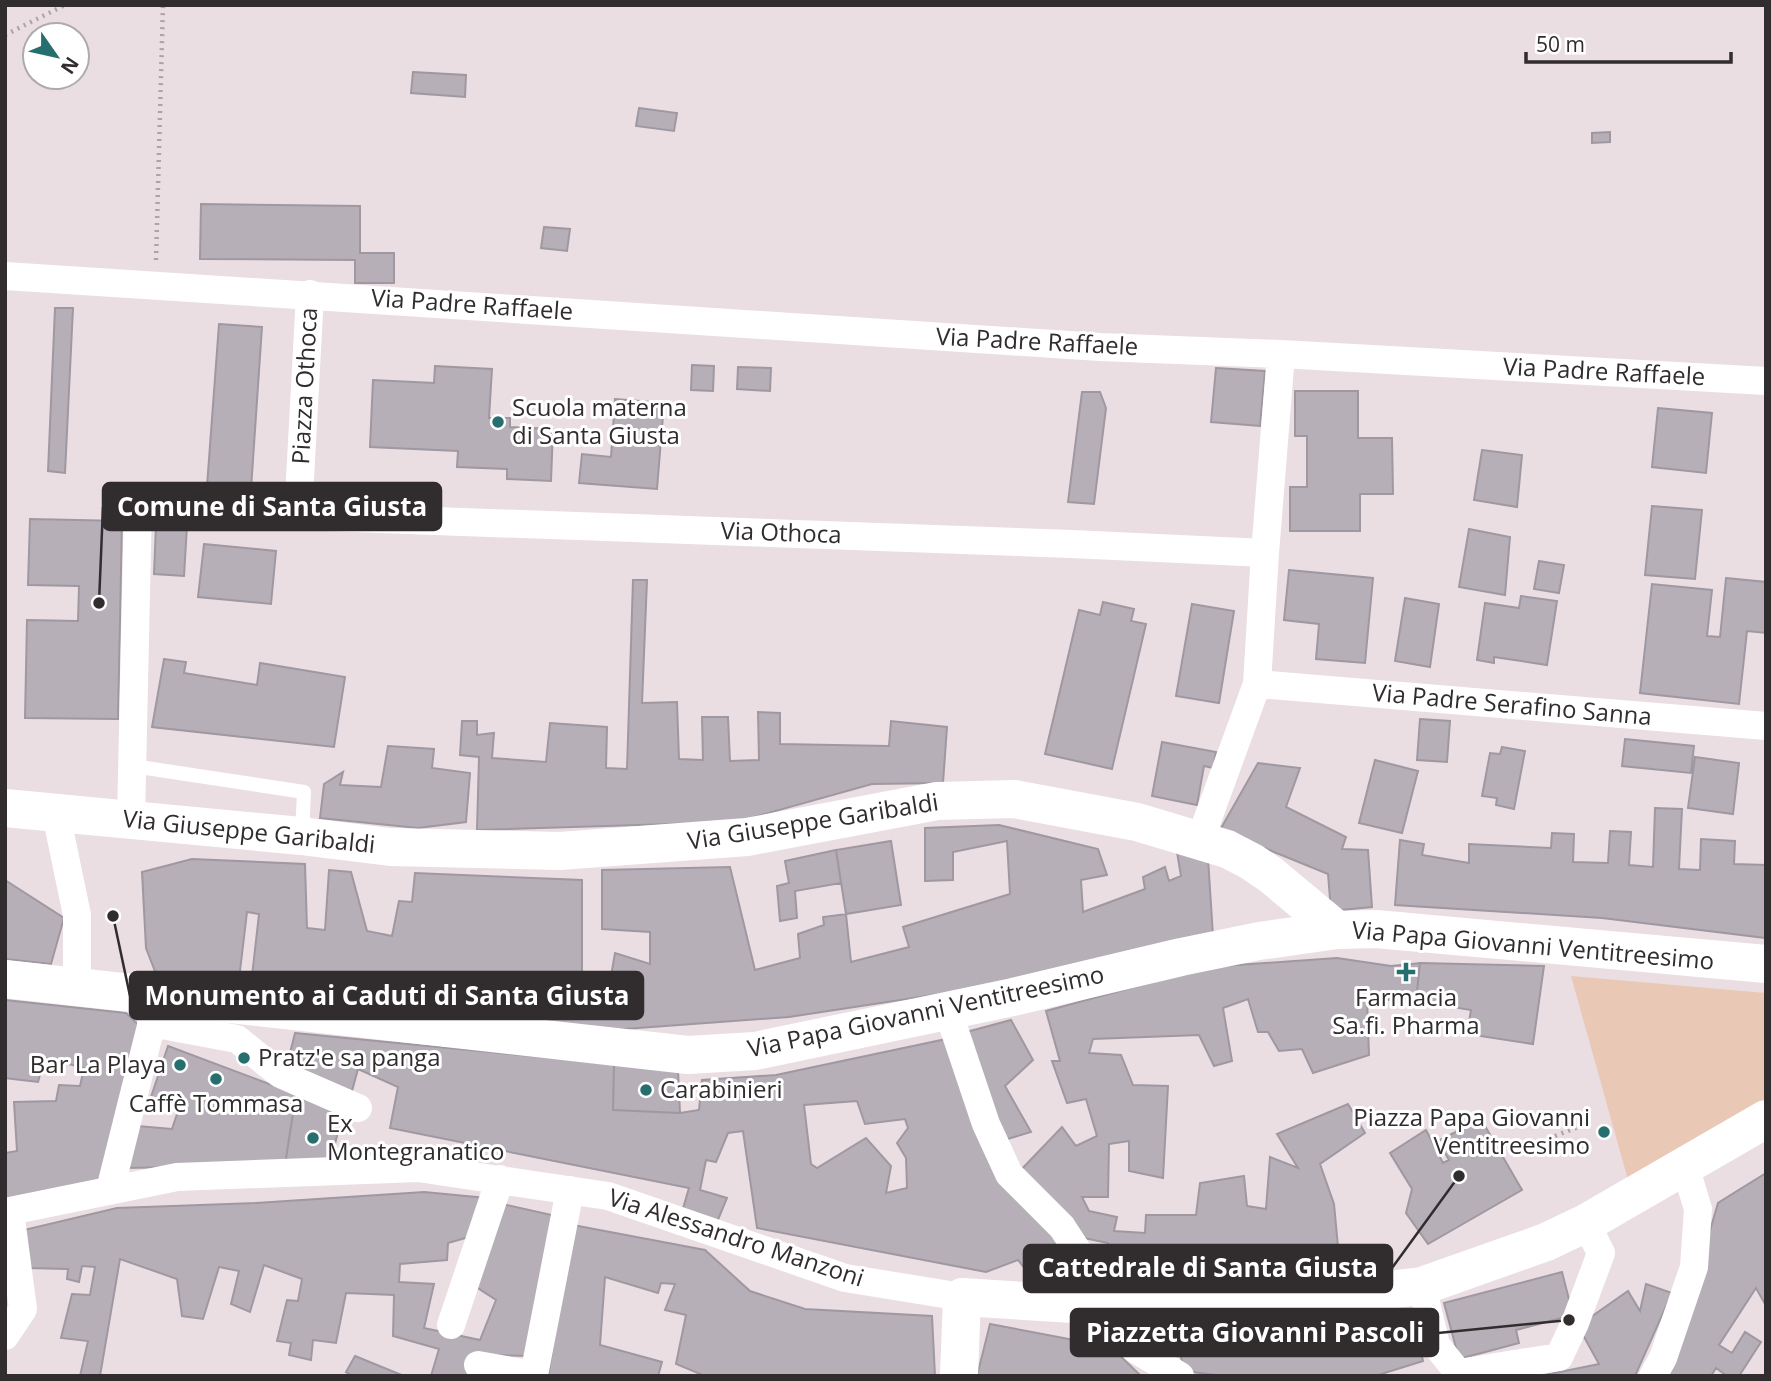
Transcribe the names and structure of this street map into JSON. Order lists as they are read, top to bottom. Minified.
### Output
{"streets":{"main road":["Via Giuseppe Garibaldi","Via Papa Giovanni Ventitreesimo","Via Alessandro Manzoni"],"street":["Via Padre Raffaele","Piazza Othoca","Via Othoca","Via Padre Serafino Sanna"]},"crossings":[["Via Padre Raffaele","Piazza Othoca"],["Piazza Othoca","Via Othoca"],["Via Giuseppe Garibaldi","Via Papa Giovanni Ventitreesimo"]],"places":{"other":["Scuola materna di Santa Giusta","Comune di Santa Giusta","Monumento ai Caduti di Santa Giusta","Pratz'e sa panga","Bar La Playa","Caffè Tommasa","Carabinieri","Piazza Papa Giovanni Ventitreesimo","Ex Montegranatico","Cattedrale di Santa Giusta","Piazzetta Giovanni Pascoli"],"health":["Farmacia Sa.fi. Pharma"]},"scale_bar":"50 m","north":"bottom right"}
